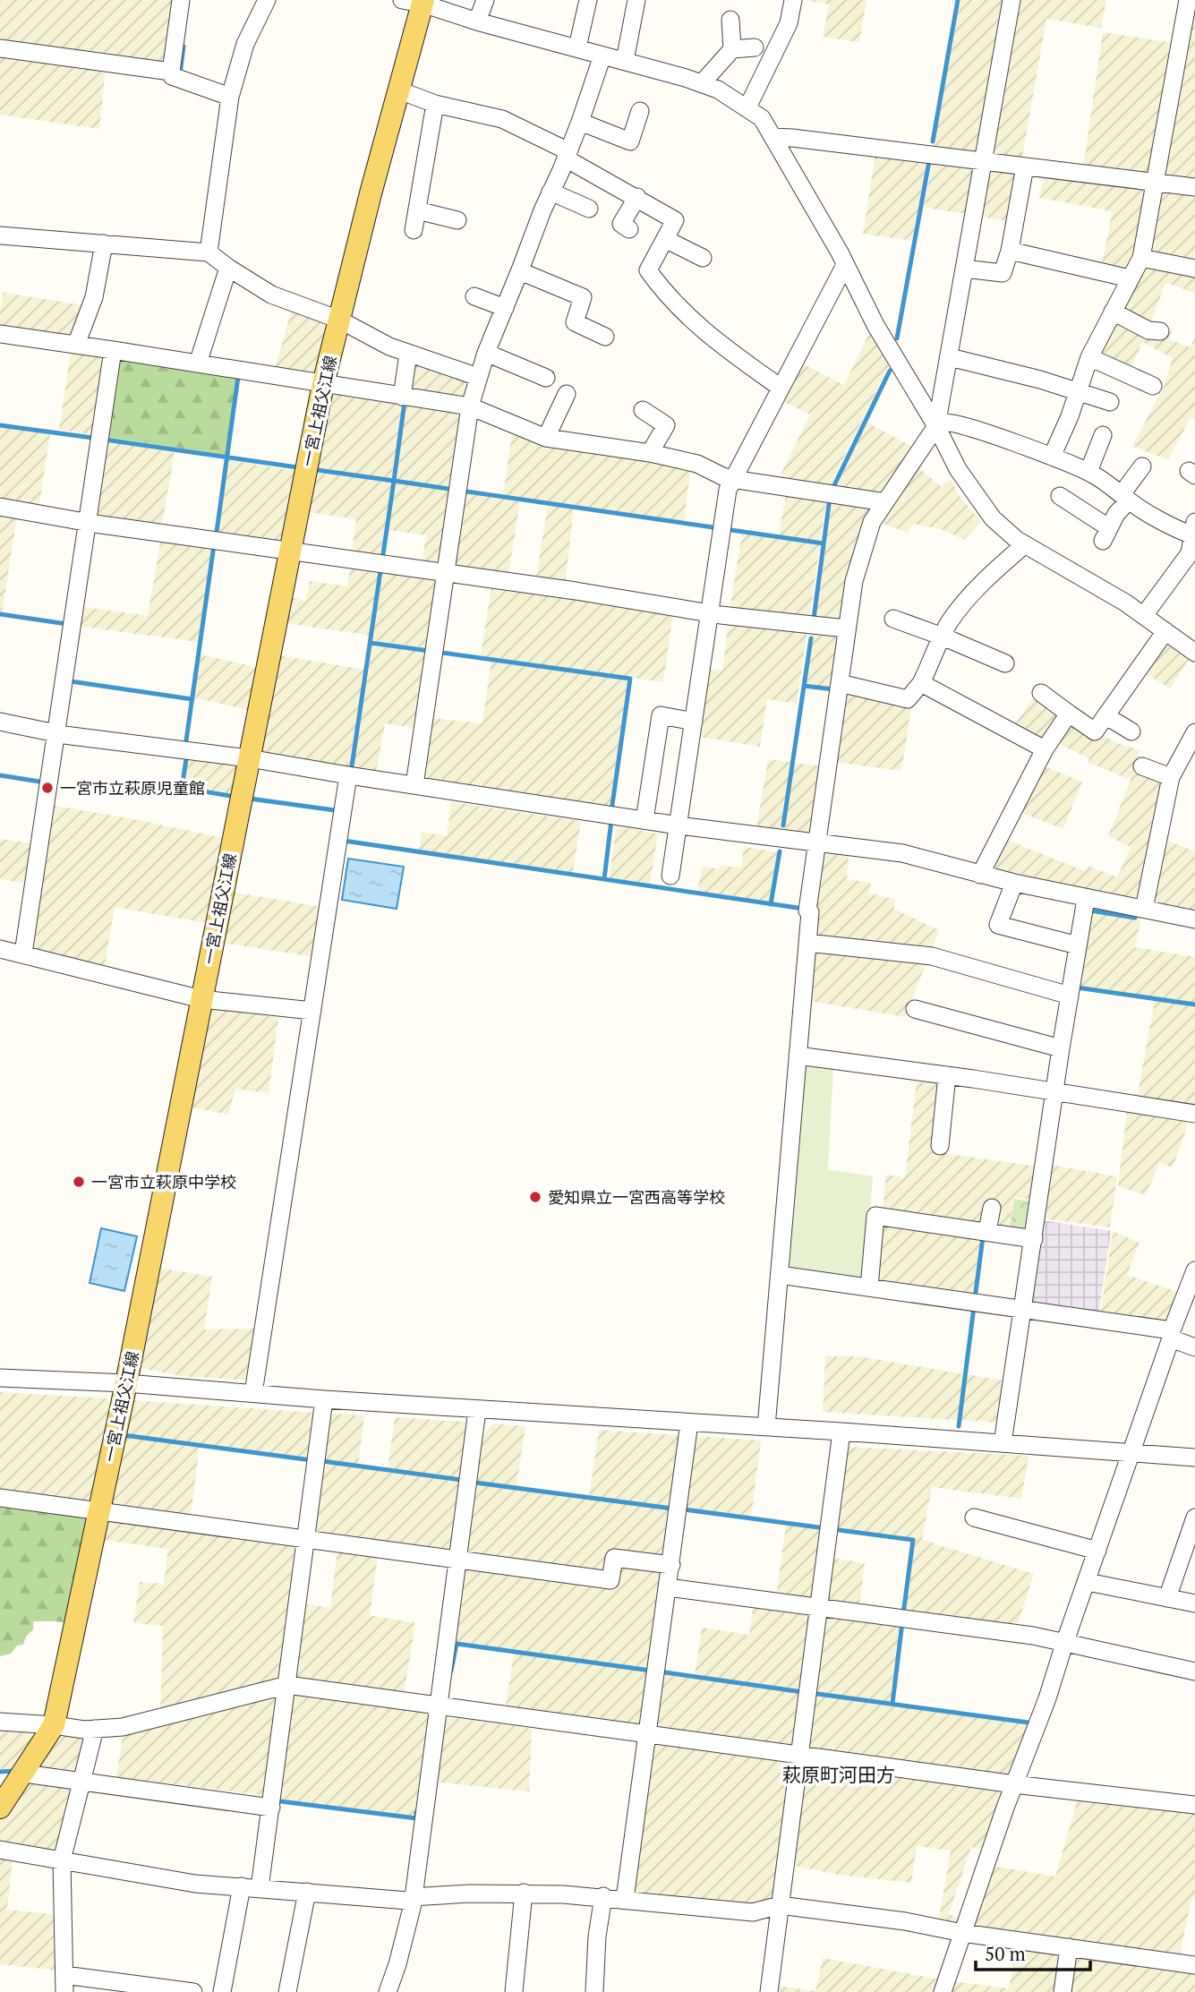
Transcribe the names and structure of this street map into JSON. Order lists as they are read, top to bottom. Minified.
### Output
{"streets":{"main road":["一宮上祖父江線"]},"districts":["萩原町河田方"],"places":["一宮市立萩原児童館","一宮市立萩原中学校","愛知県立一宮西高等学校"],"scale_bar":"50 m"}
